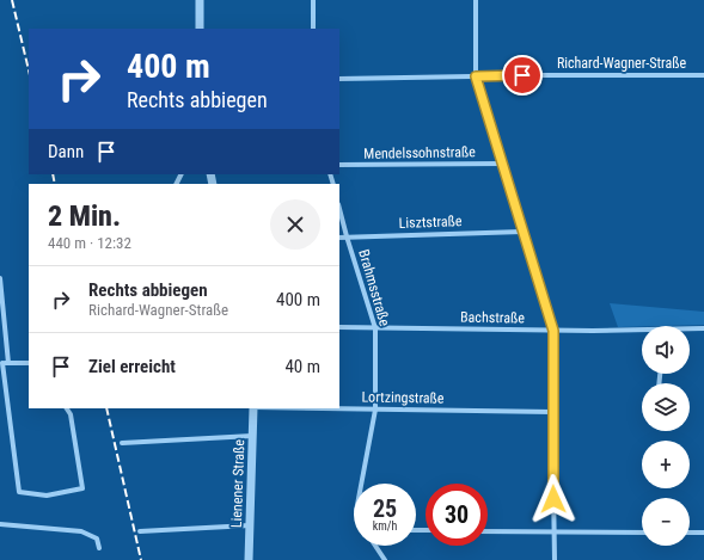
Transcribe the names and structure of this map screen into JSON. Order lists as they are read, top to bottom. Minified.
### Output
{"streets":{"street":["Richard-Wagner-Straße","Mendelssohnstraße","Lisztstraße","Brahmsstraße","Bachstraße","Lortzingstraße","Lienener Straße"]},"crossings":[["Lisztstraße","Brahmsstraße"],["Brahmsstraße","Bachstraße"],["Brahmsstraße","Lortzingstraße"]],"page":{"turn":["400 m","Rechts abbiegen"],"then":"Dann","heading":["2 Min.","440 m · 12:32"],"list":[{"name":"Rechts abbiegen","note":"Richard-Wagner-Straße","value":"400 m"},{"name":"Ziel erreicht","value":"40 m"}],"map_buttons":["+","−"],"speed":"25 km/h","limit":"30"}}
